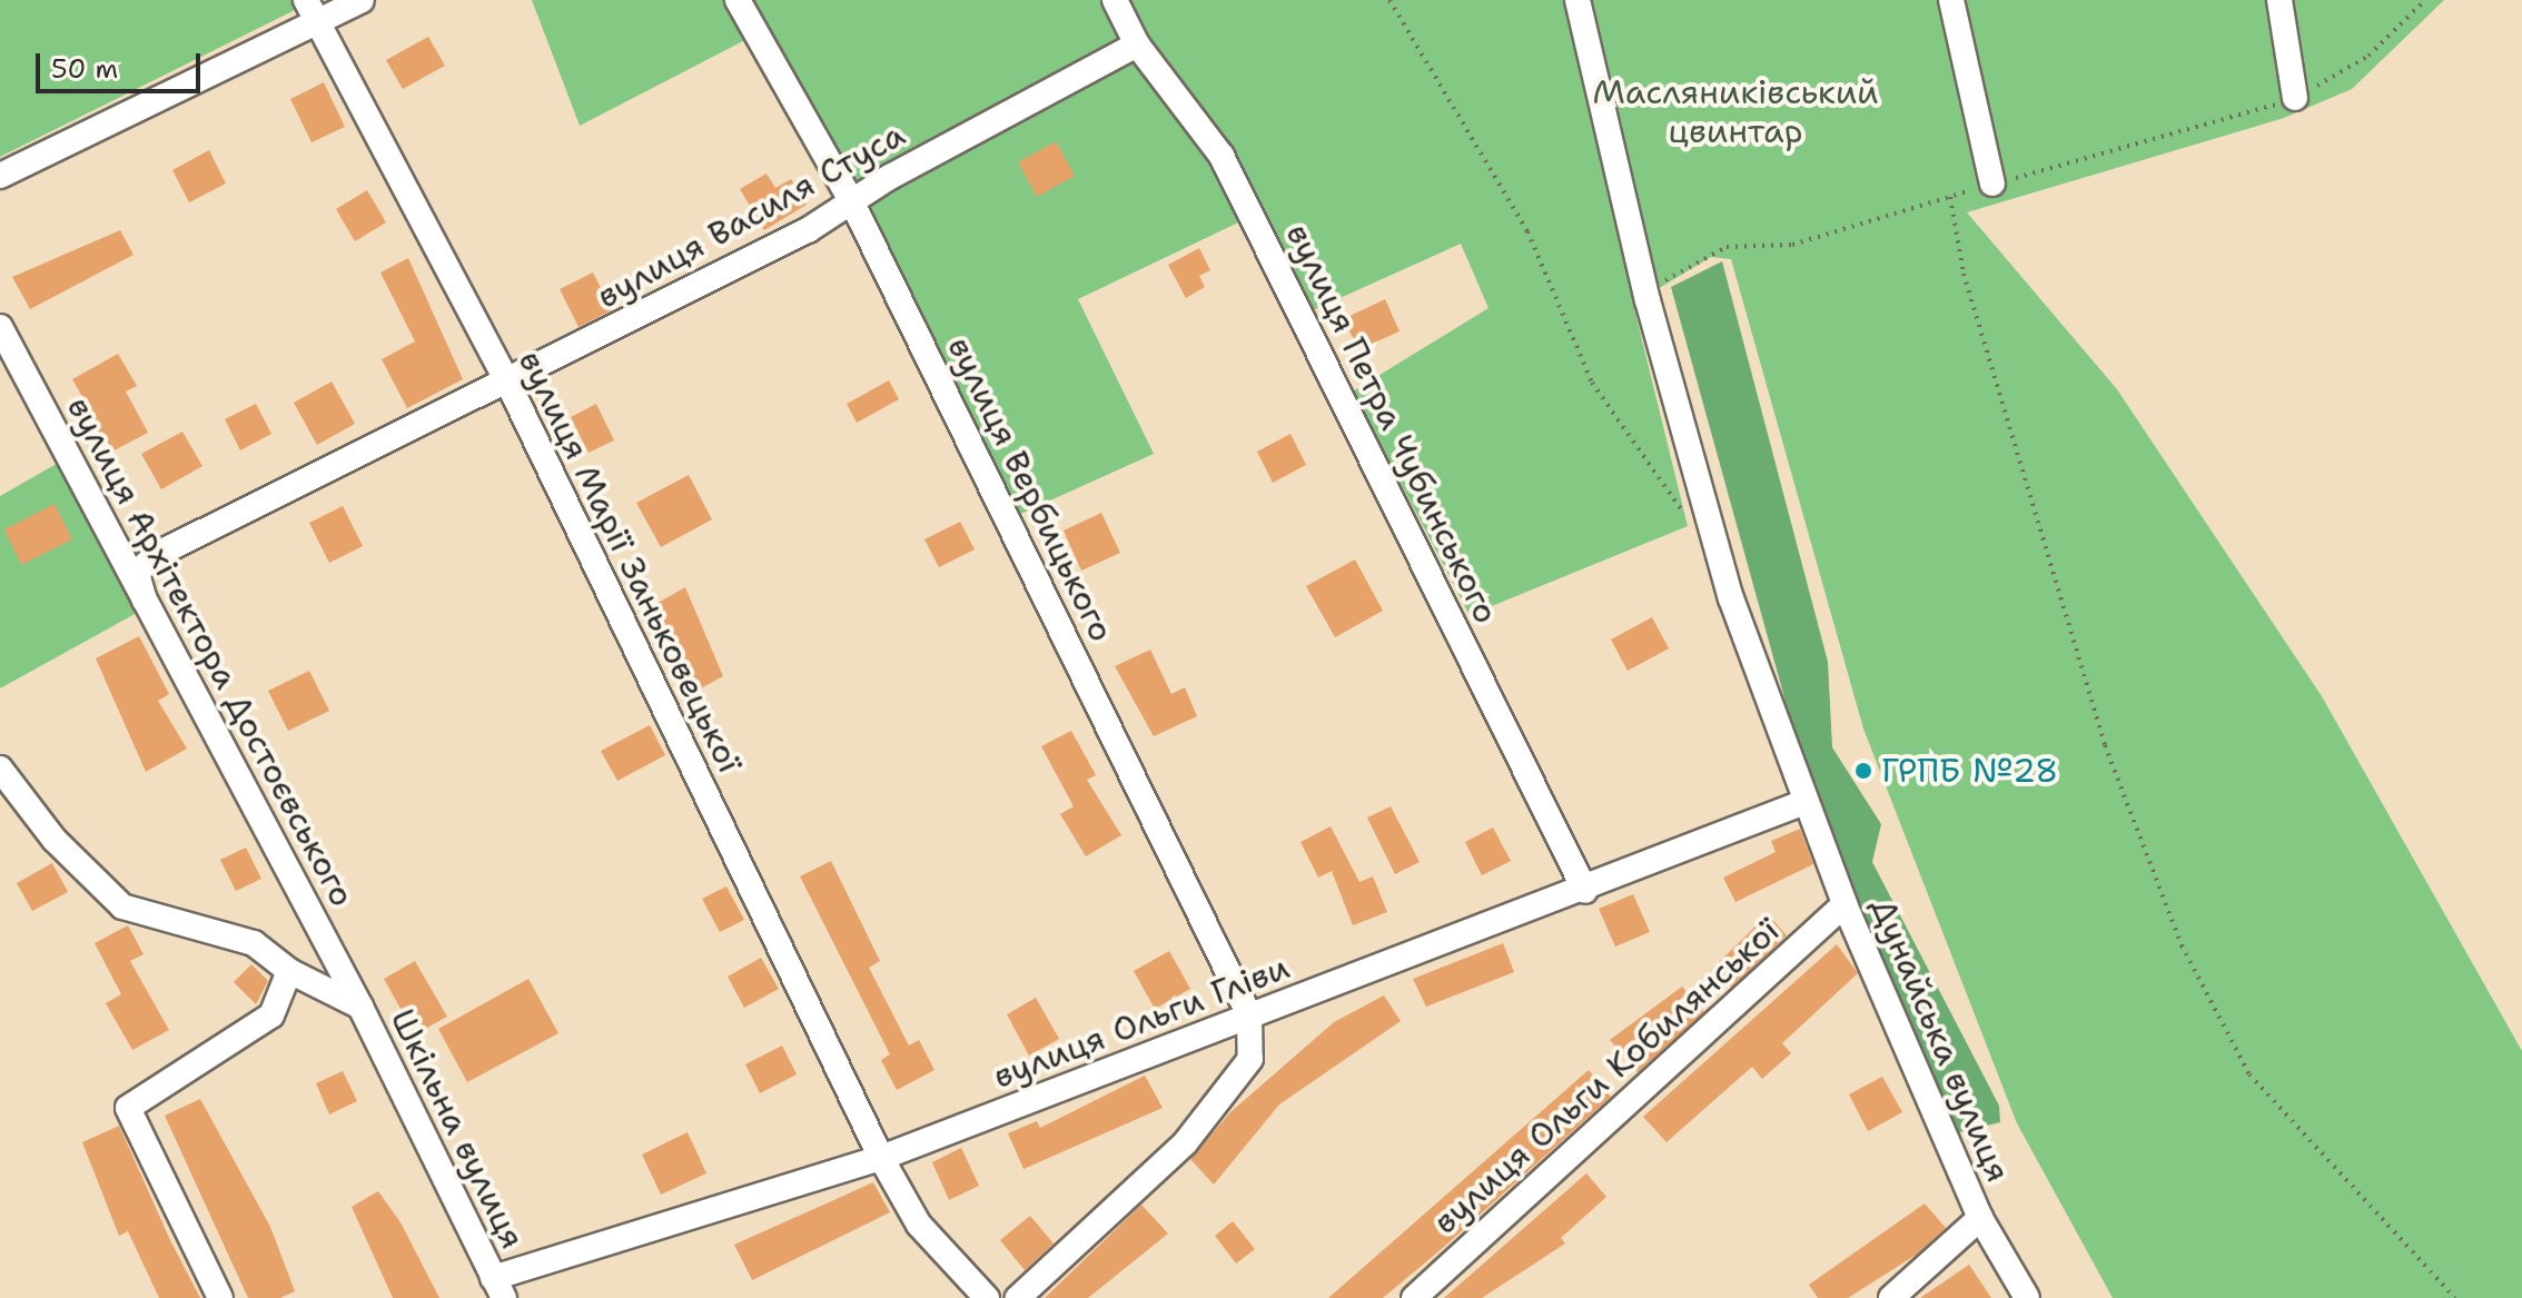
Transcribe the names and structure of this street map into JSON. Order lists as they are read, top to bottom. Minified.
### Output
{"streets":{"street":["вулиця Василя Стуса","вулиця Петра Чубинського","вулиця Вербицького","вулиця Марії Заньковецької","вулиця Архітектора Достоєвського","вулиця Ольги Гліви","Дунайська вулиця","вулиця Ольги Кобилянської","Шкільна вулиця"]},"crossings":[["вулиця Василя Стуса","вулиця Петра Чубинського"],["вулиця Василя Стуса","вулиця Вербицького"],["вулиця Василя Стуса","вулиця Марії Заньковецької"],["вулиця Василя Стуса","вулиця Архітектора Достоєвського"],["вулиця Петра Чубинського","вулиця Ольги Гліви"],["вулиця Вербицького","вулиця Ольги Гліви"],["вулиця Марії Заньковецької","вулиця Ольги Гліви"],["вулиця Архітектора Достоєвського","Шкільна вулиця"],["вулиця Ольги Гліви","Дунайська вулиця"],["вулиця Ольги Гліви","Шкільна вулиця"],["Дунайська вулиця","вулиця Ольги Кобилянської"]],"parks":["Масляниківський цвинтар"],"places":["ГРПБ №28"],"scale_bar":"50 m"}
